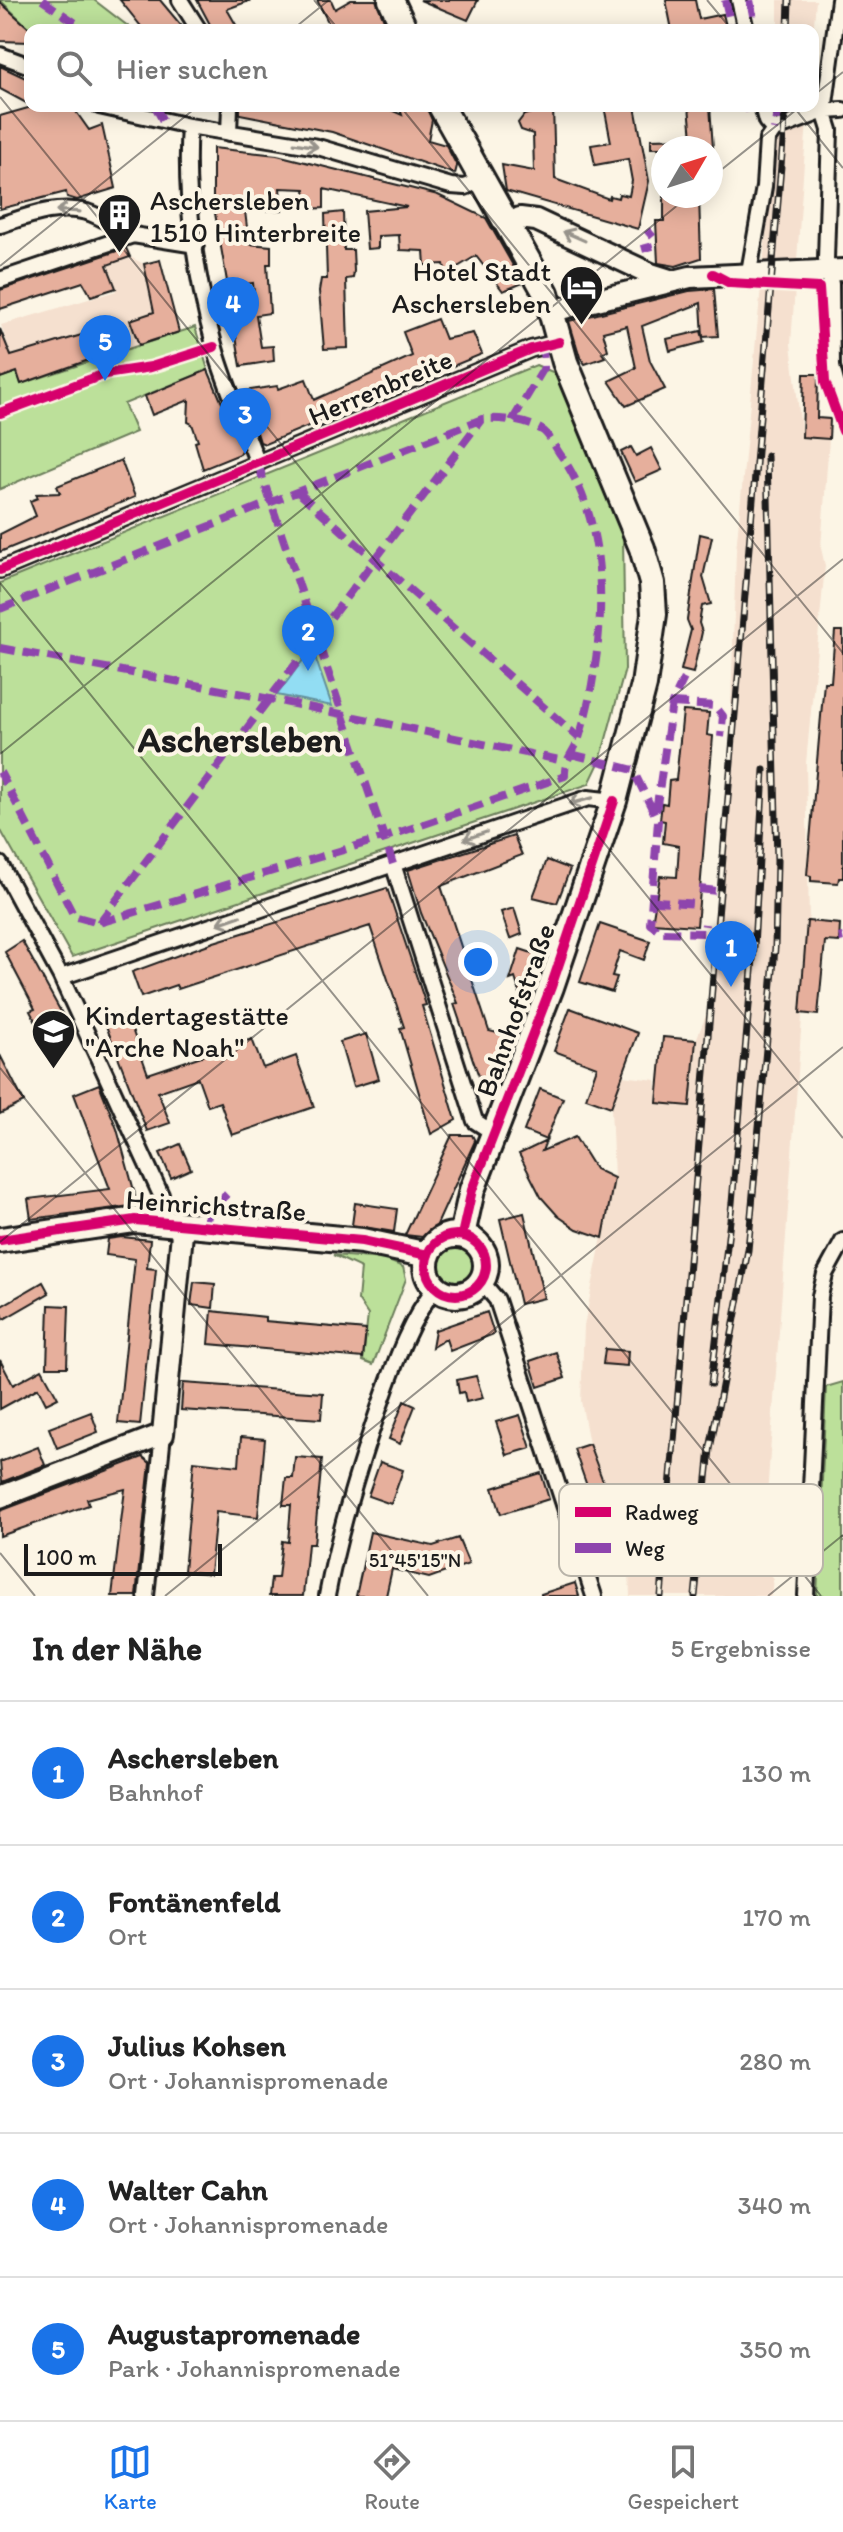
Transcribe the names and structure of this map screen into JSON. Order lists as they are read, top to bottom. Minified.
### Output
{"streets":{"main road":["Bahnhofstraße","Heinrichstraße"],"street":["Herrenbreite"]},"crossings":[["Bahnhofstraße","Heinrichstraße"]],"districts":["Aschersleben"],"places":{"building":["Aschersleben 1510 Hinterbreite"],"hotel":["Hotel Stadt Aschersleben"],"school or university":["Kindertagestätte \"Arche Noah\""]},"legend":["Radweg","Weg"],"scale_bar":"100 m","north":"top right","page":{"search":"Hier suchen","pins":["4","5","3","2","1"],"scale":"100 m","heading":["In der Nähe","5 Ergebnisse"],"list":[{"mark":"1","name":"Aschersleben","note":"Bahnhof","value":"130 m"},{"mark":"2","name":"Fontänenfeld","note":"Ort","value":"170 m"},{"mark":"3","name":"Julius Kohsen","note":"Ort · Johannispromenade","value":"280 m"},{"mark":"4","name":"Walter Cahn","note":"Ort · Johannispromenade","value":"340 m"},{"mark":"5","name":"Augustapromenade","note":"Park · Johannispromenade","value":"350 m"}],"nav":["Karte","Route","Gespeichert"]},"coordinates":["51°45'15\"N"]}
